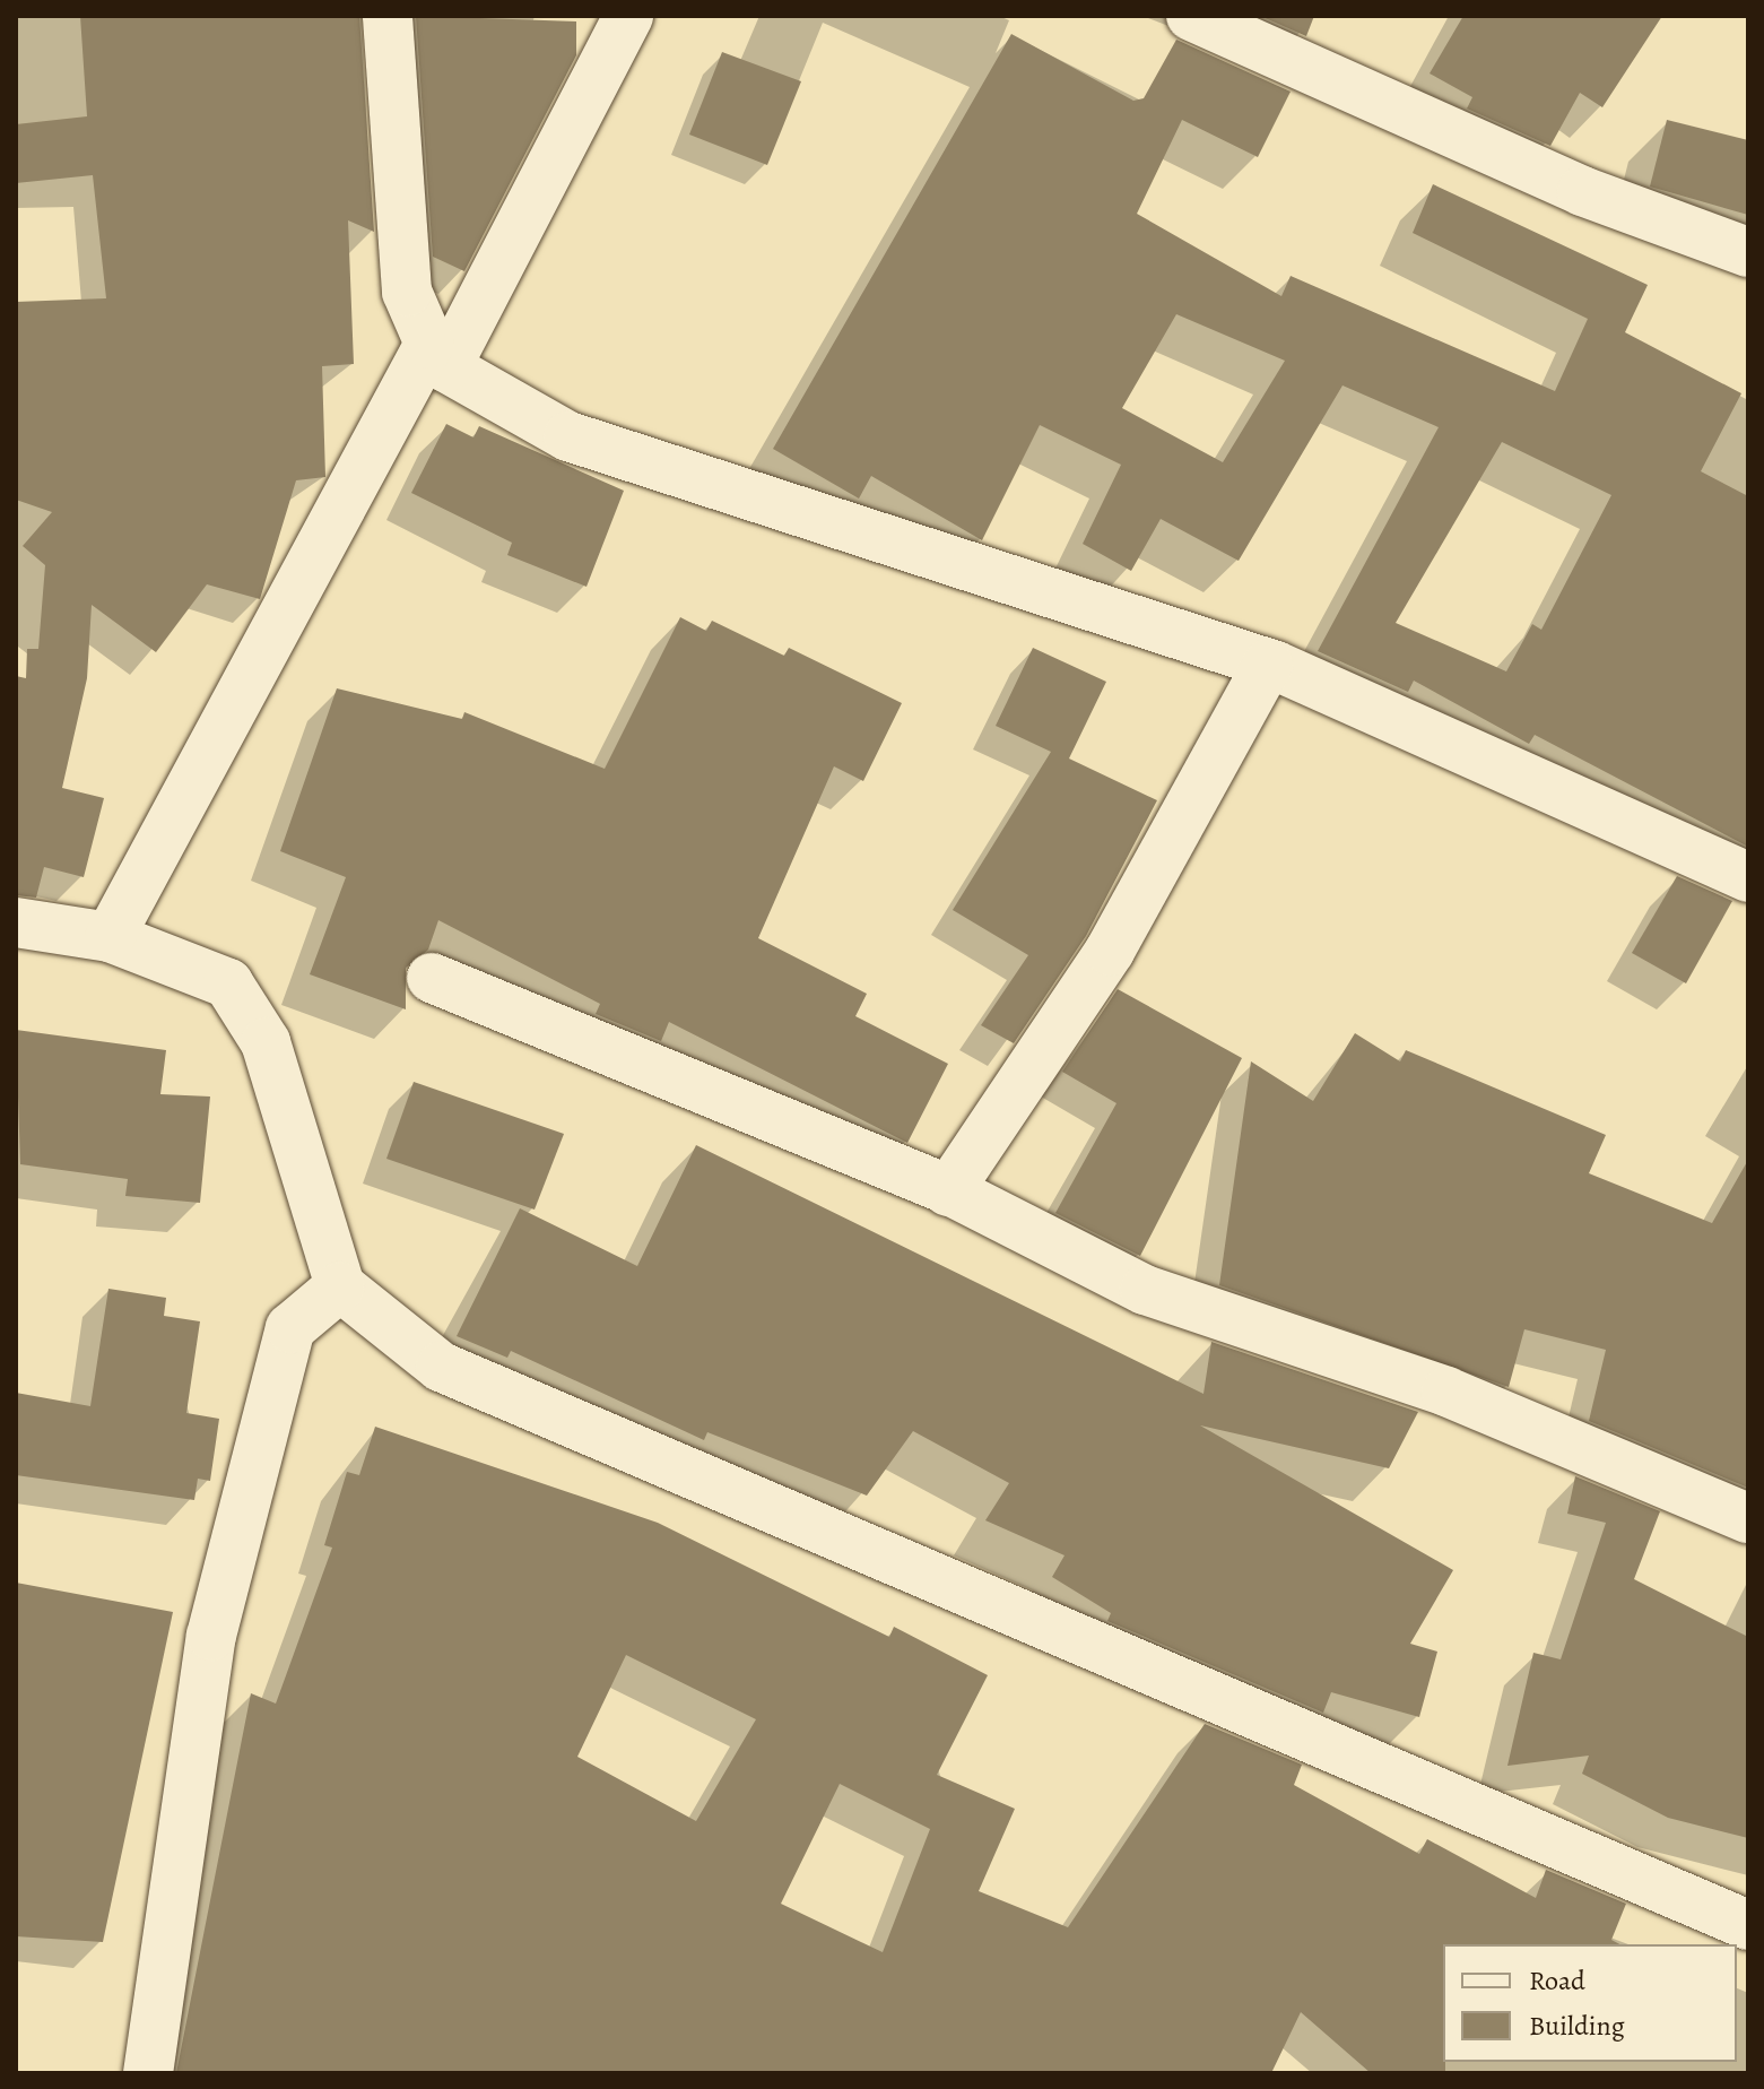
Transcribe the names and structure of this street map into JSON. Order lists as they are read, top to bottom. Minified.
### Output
{"legend":["Road","Building"]}
